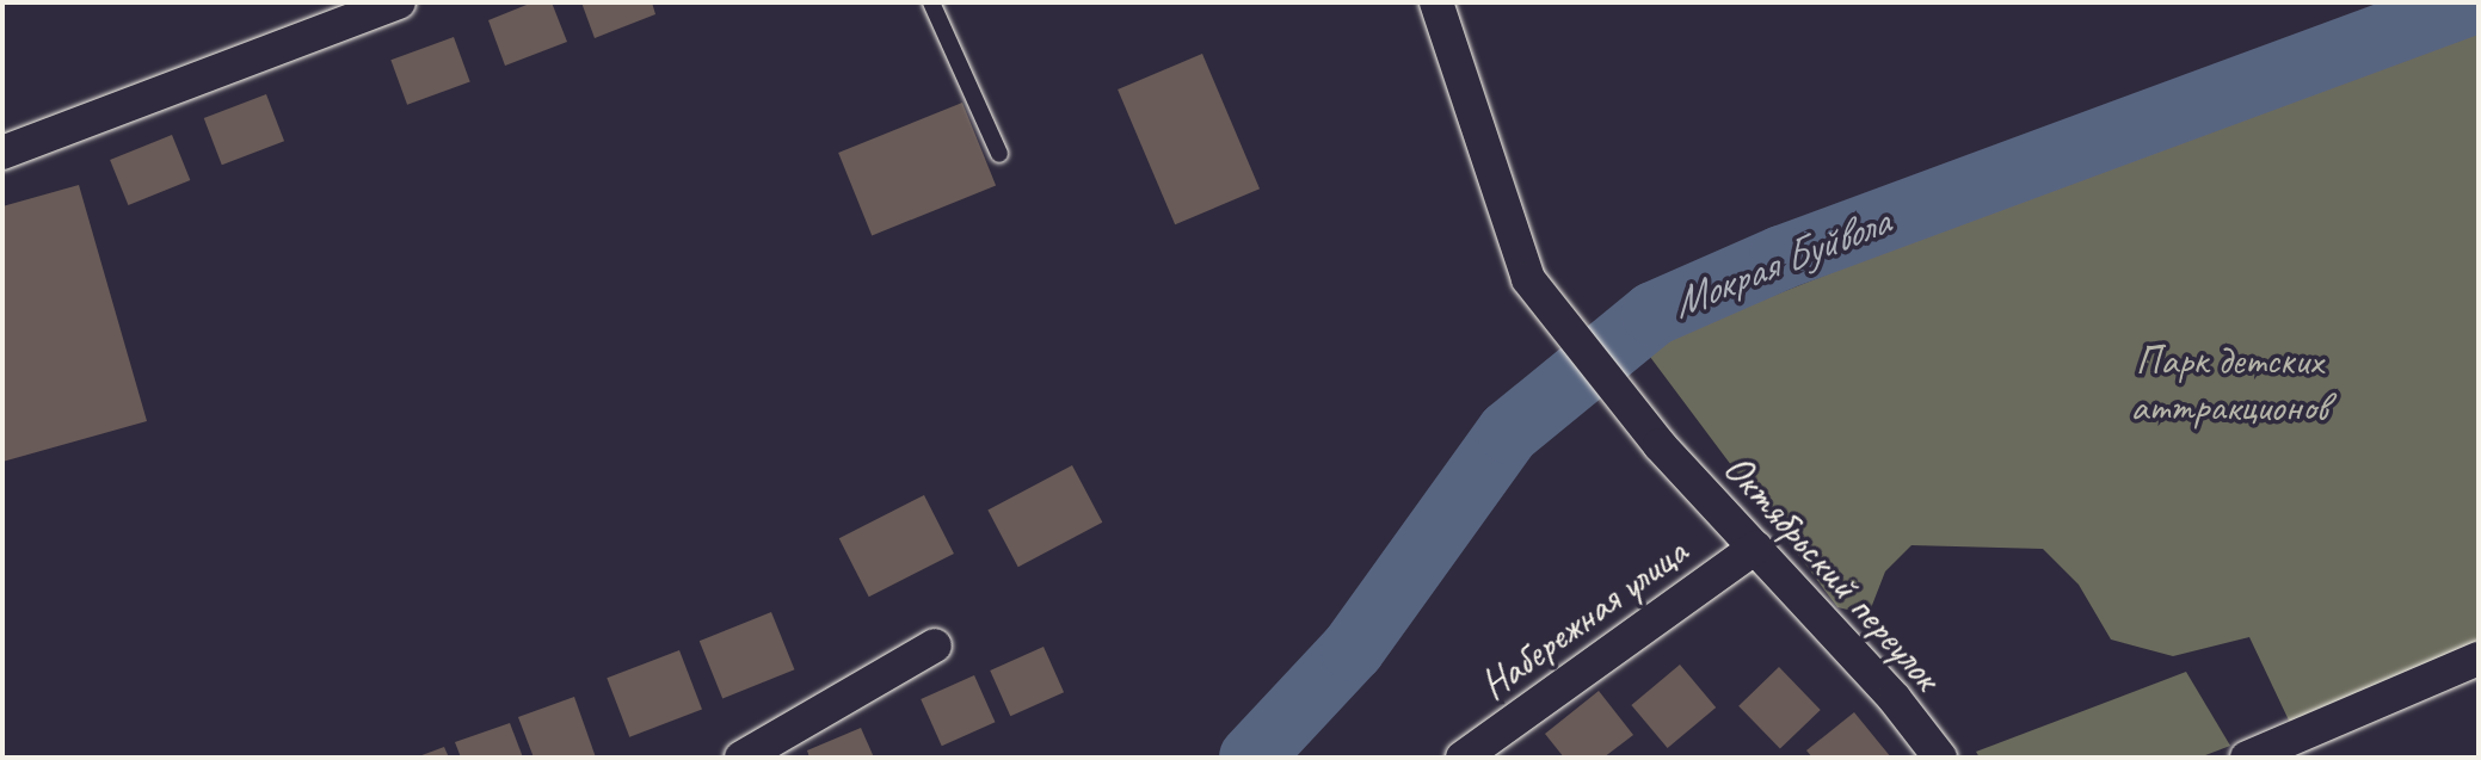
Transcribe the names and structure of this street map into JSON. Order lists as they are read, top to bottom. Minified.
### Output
{"streets":{"street":["Октябрьский переулок","Набережная улица"]},"crossings":[["Октябрьский переулок","Набережная улица"]],"water":["Мокрая Буйвола"],"parks":["Парк детских аттракционов"]}
